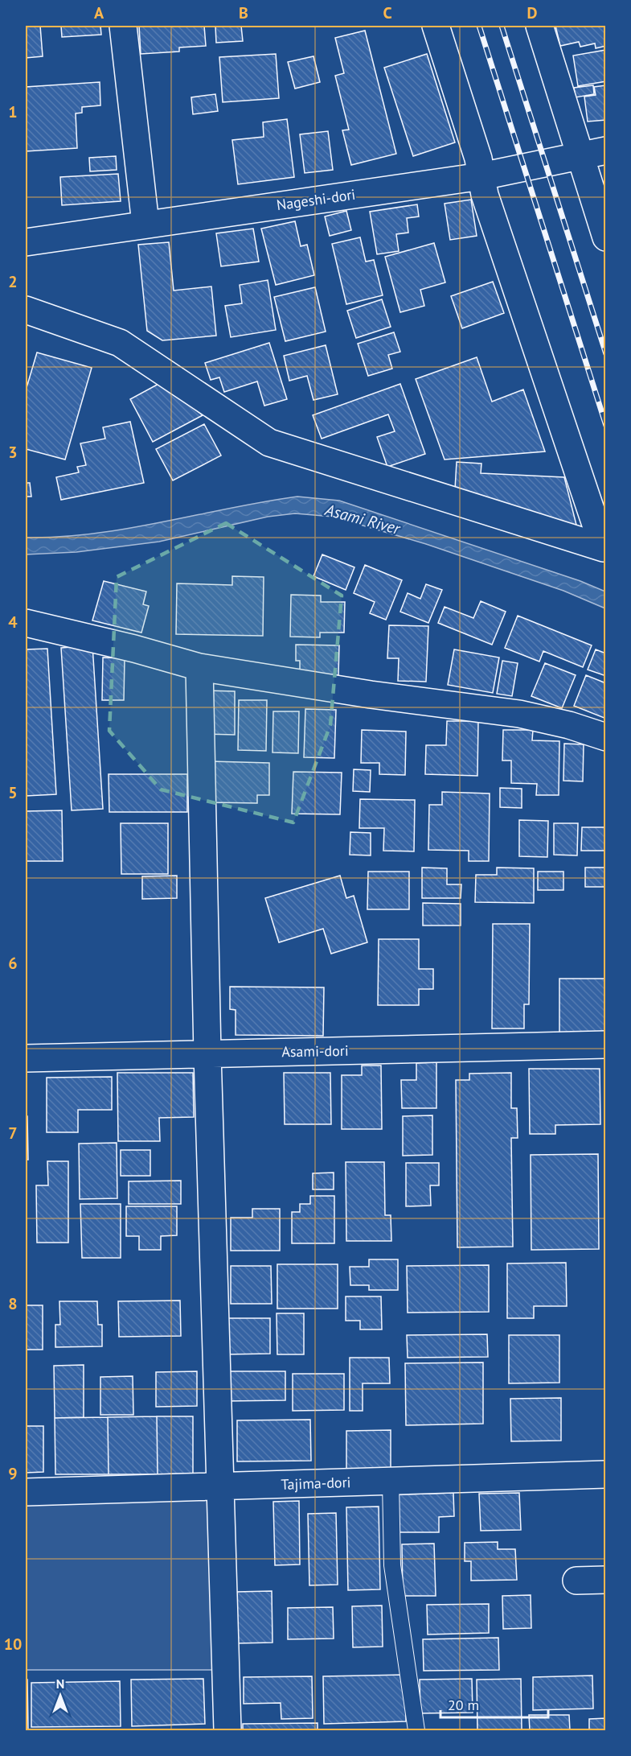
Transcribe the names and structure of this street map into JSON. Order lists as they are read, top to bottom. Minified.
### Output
{"streets":{"street":["Nageshi-dori","Asami-dori","Tajima-dori"]},"water":["Asami River"],"scale_bar":"20 m","north":"top","grid":{"columns":["A","B","C","D"],"rows":["1","2","3","4","5","6","7","8","9","10"]}}
